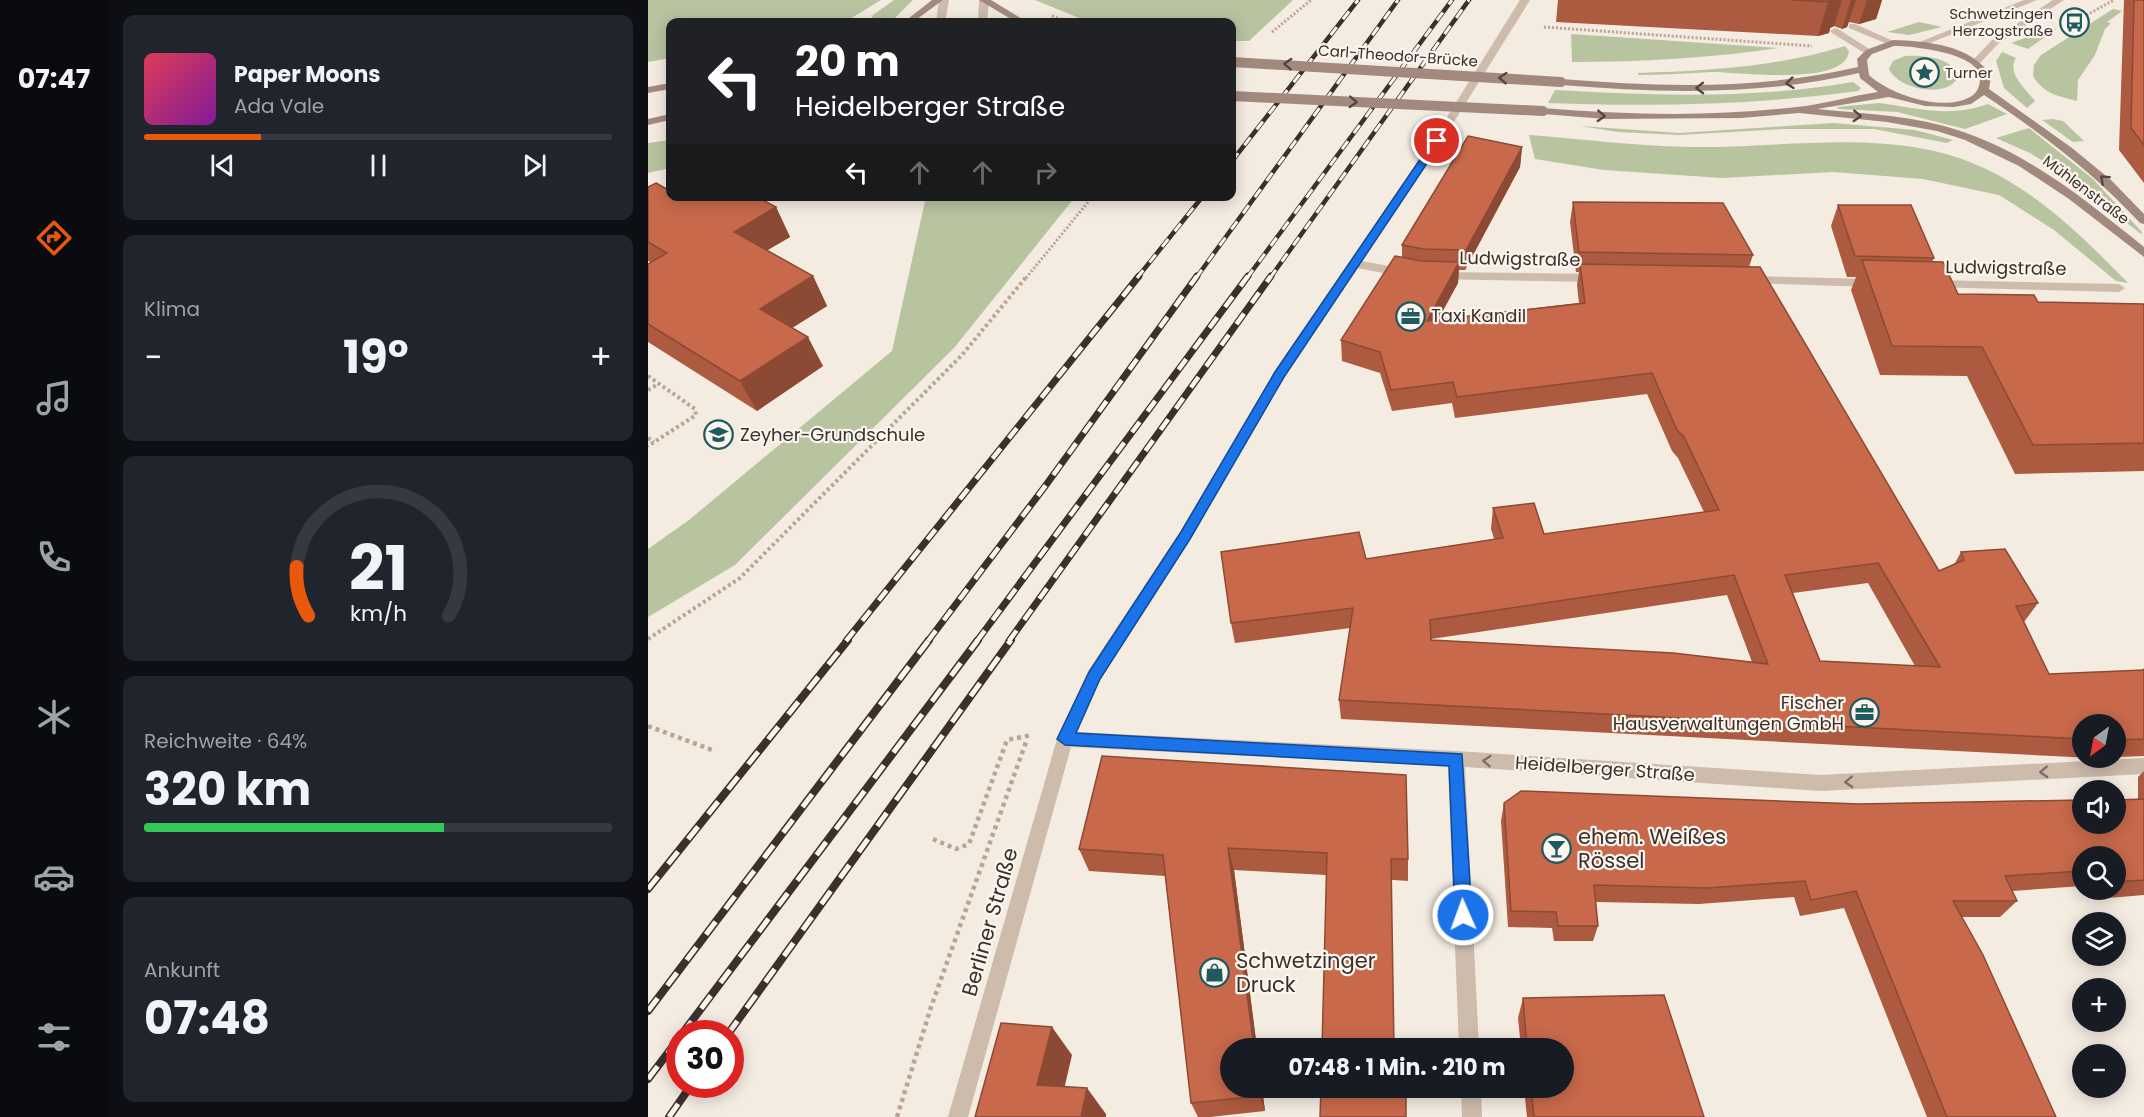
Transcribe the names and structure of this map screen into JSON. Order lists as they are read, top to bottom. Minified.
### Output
{"streets":{"main road":["Carl-Theodor-Brücke","Mühlenstraße"],"street":["Ludwigstraße","Heidelberger Straße","Berliner Straße"]},"crossings":[["Ludwigstraße","Berliner Straße"],["Heidelberger Straße","Berliner Straße"]],"one_way":["Heidelberger Straße"],"places":{"bus stop":["Schwetzingen Herzogstraße"],"place":["Turner"],"office":["Taxi Kandil","Fischer Hausverwaltungen GmbH"],"school or university":["Zeyher-Grundschule"],"bar":["ehem. Weißes Rössel"],"shop":["Schwetzinger Druck"]},"north":"bottom left","page":{"tabs":"07:47","turn":["20 m","Heidelberger Straße"],"song":["Paper Moons","Ada Vale"],"tile":["Klima",["Reichweite · 64%","320 km"],["Ankunft","07:48"]],"heat":["−","19°","+"],"map_buttons":["+","−"],"limit":"30","trip":"07:48 · 1 Min. · 210 m","gauge":["21","km/h"]}}
